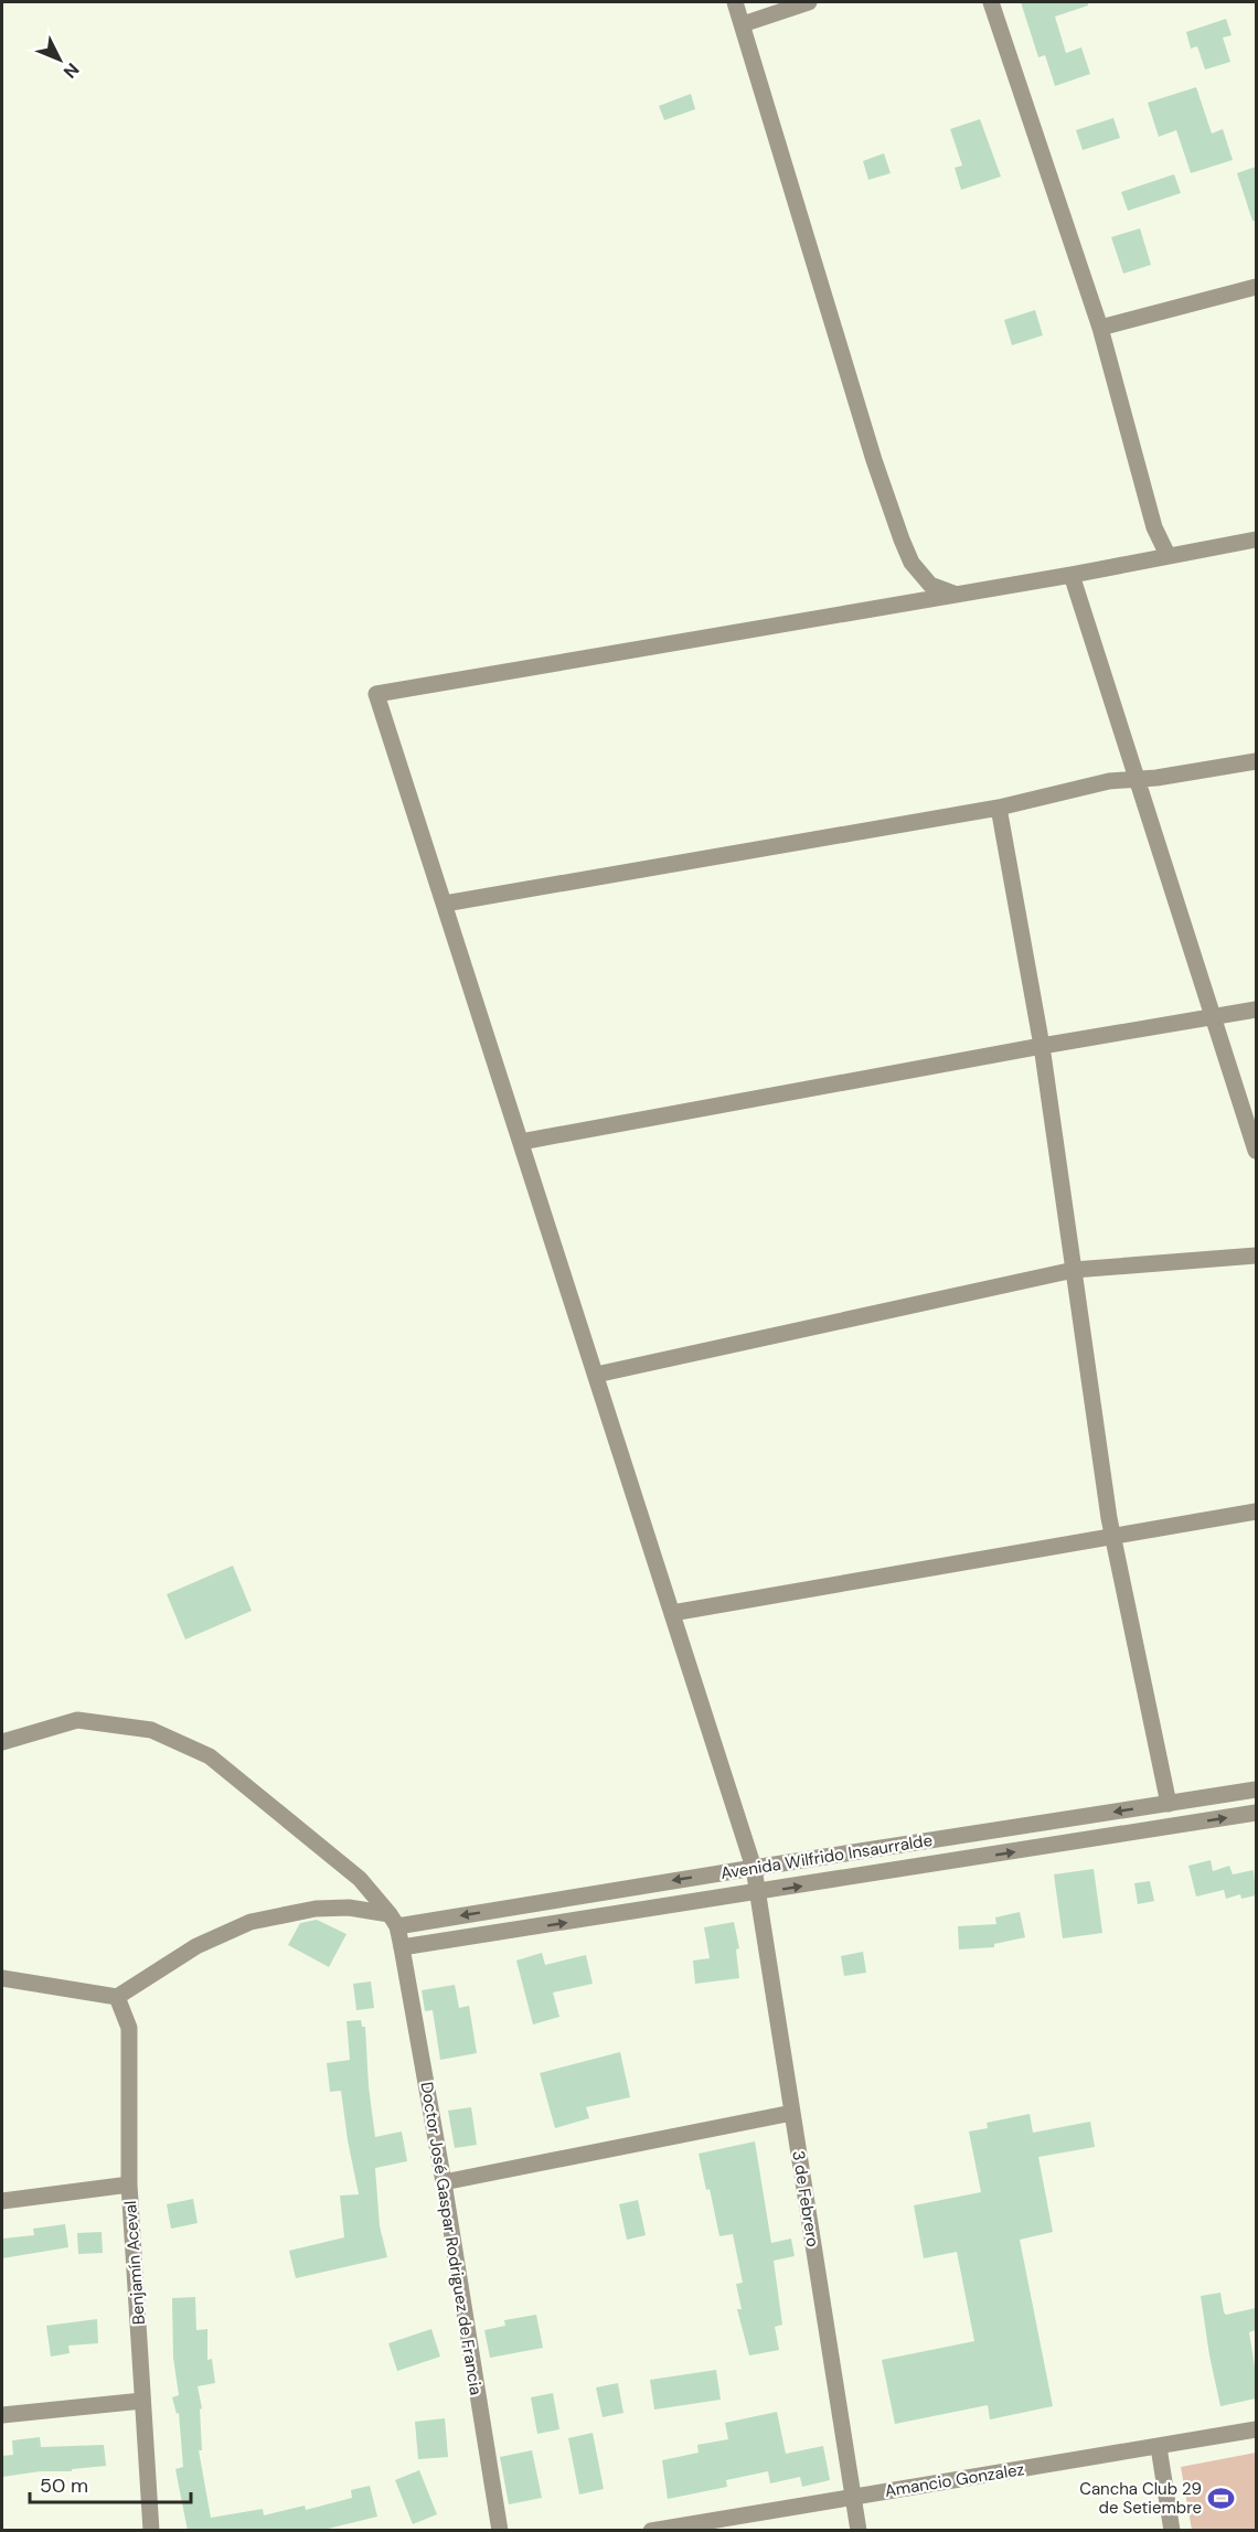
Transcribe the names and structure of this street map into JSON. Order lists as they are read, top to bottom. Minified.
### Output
{"streets":{"street":["Avenida Wilfrido Insaurralde","3 de Febrero","Doctor José Gaspar Rodriguez de Francia","Benjamín Aceval","Amancio Gonzalez"]},"crossings":[["Avenida Wilfrido Insaurralde","3 de Febrero"],["Avenida Wilfrido Insaurralde","Doctor José Gaspar Rodriguez de Francia"],["Avenida Wilfrido Insaurralde","Benjamín Aceval"],["3 de Febrero","Amancio Gonzalez"]],"places":{"sports":["Cancha Club 29 de Setiembre"]},"scale_bar":"50 m","north":"bottom right"}
